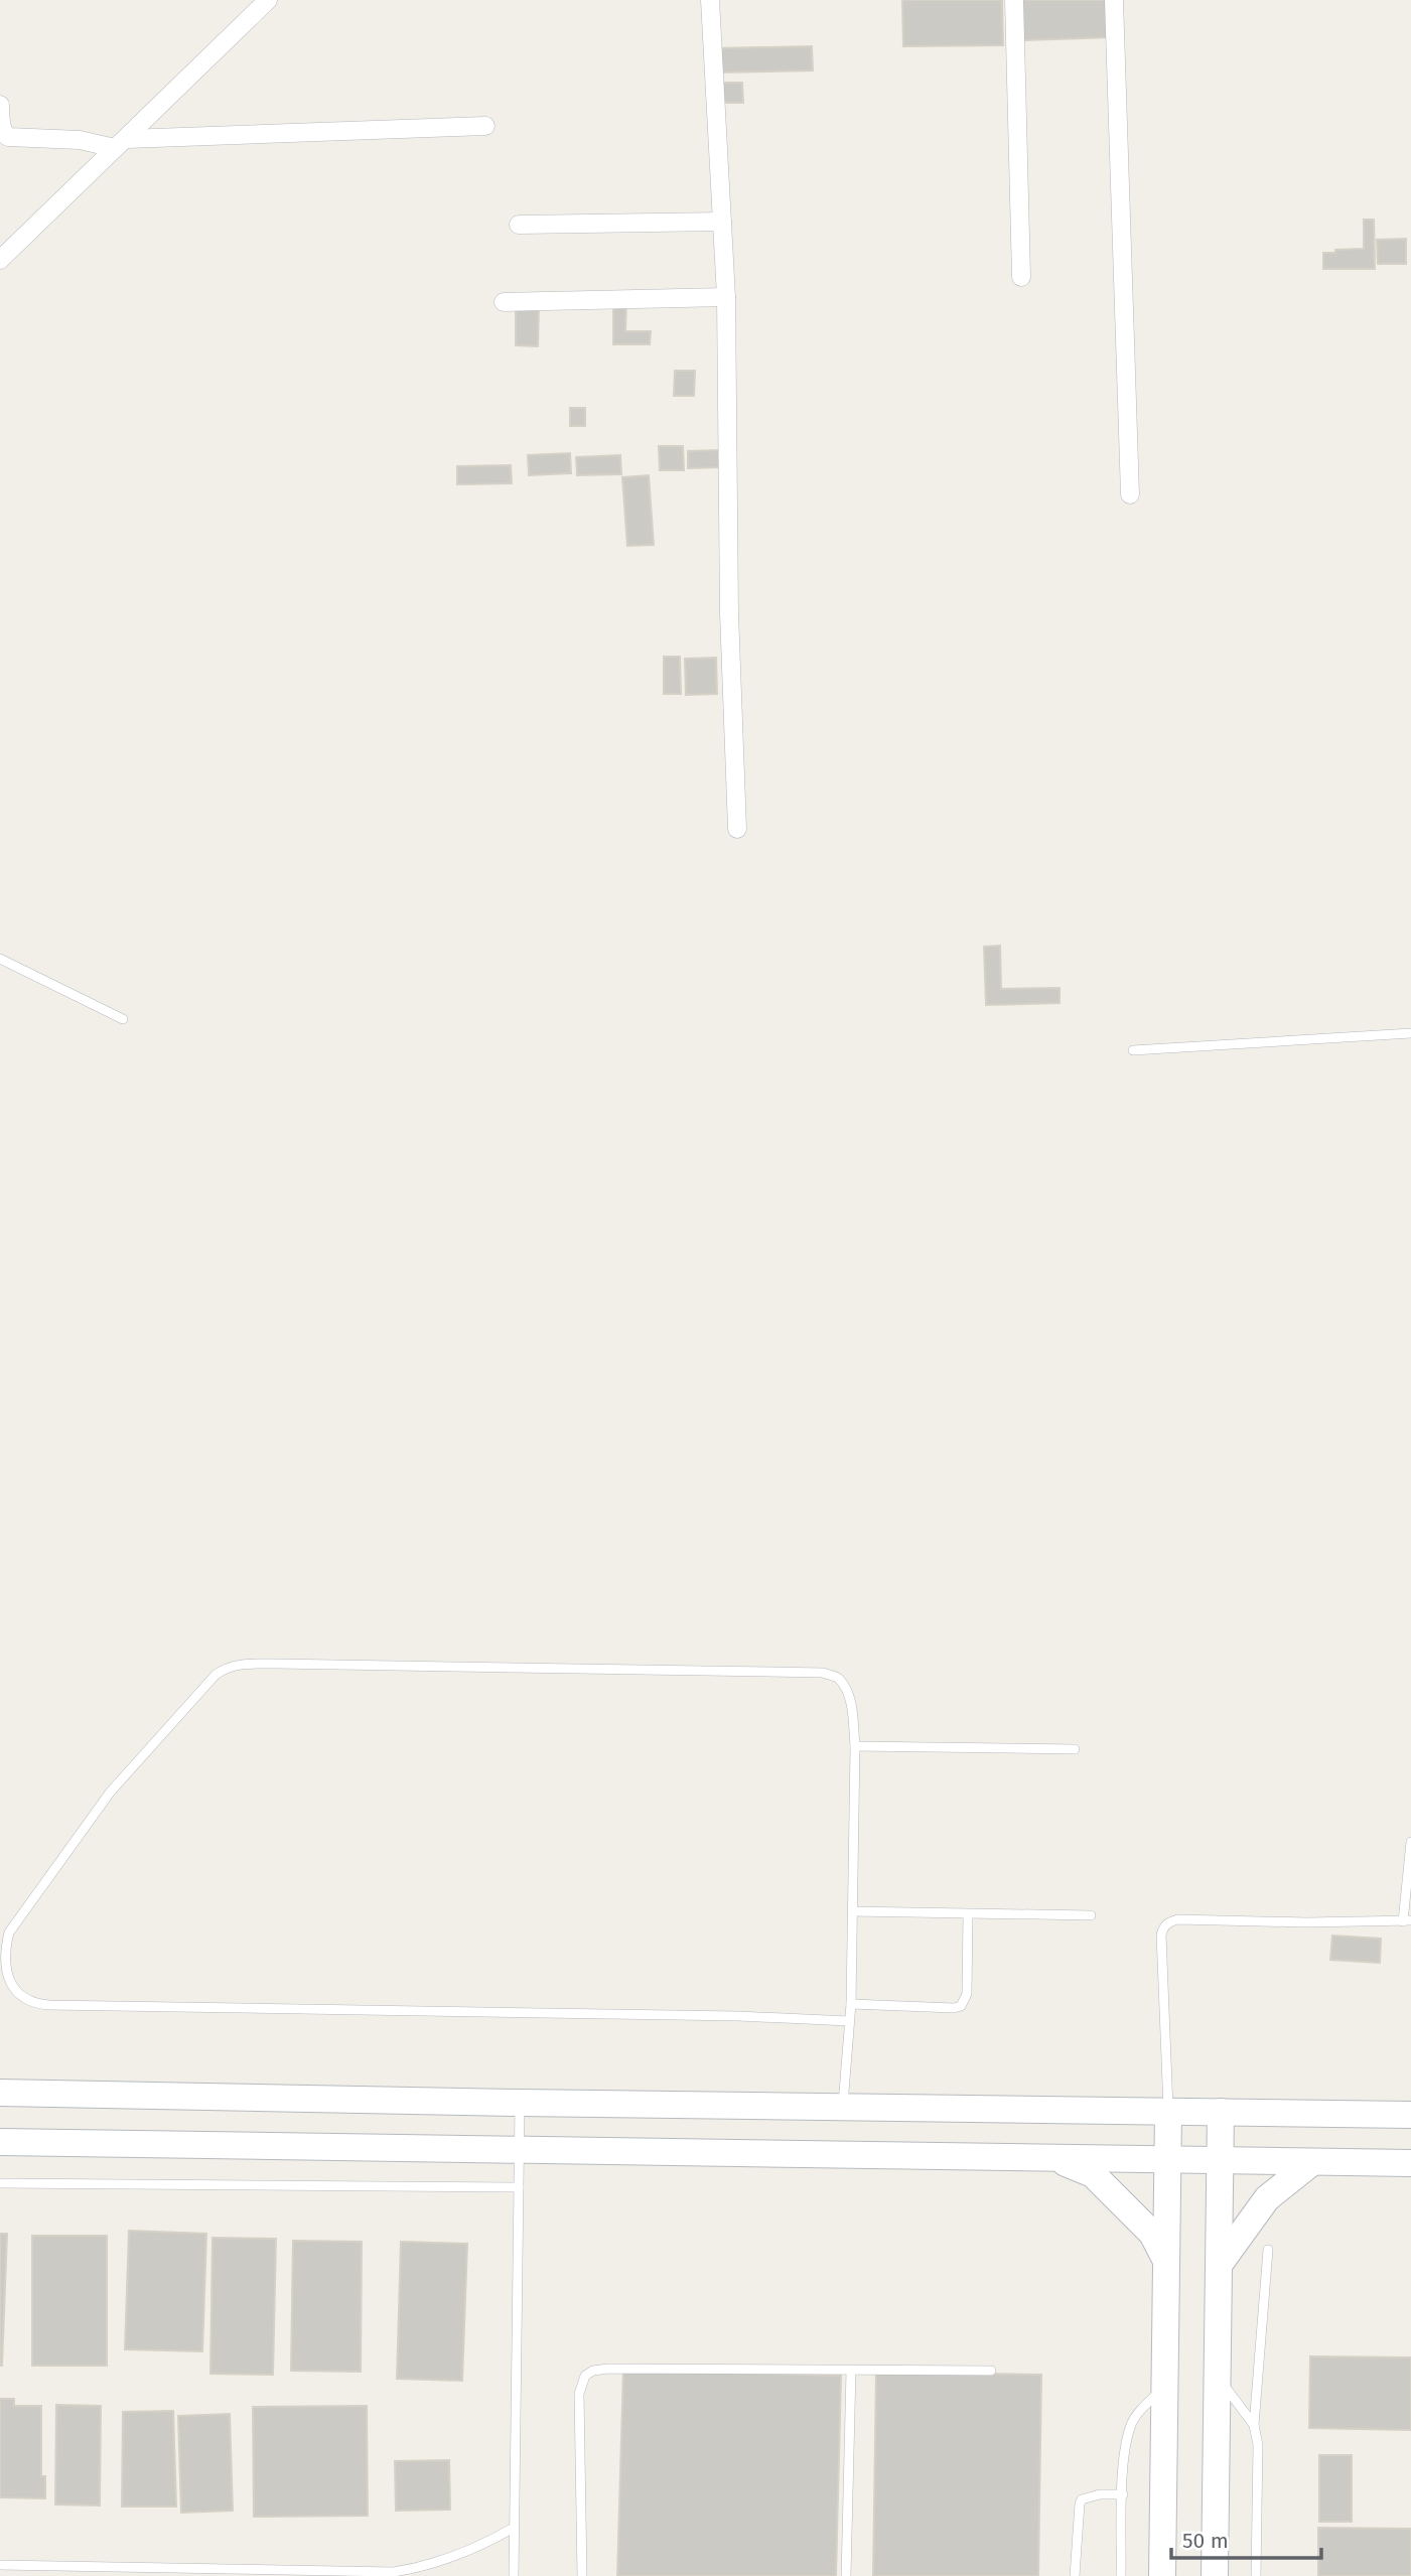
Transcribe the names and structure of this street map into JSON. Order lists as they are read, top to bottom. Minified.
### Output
{"scale_bar":"50 m"}
